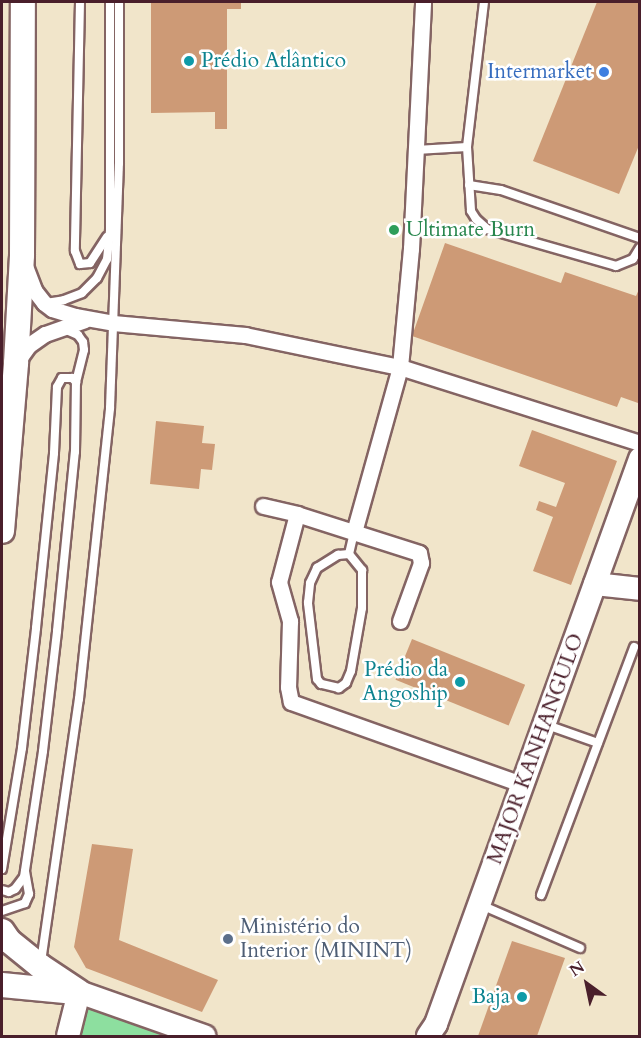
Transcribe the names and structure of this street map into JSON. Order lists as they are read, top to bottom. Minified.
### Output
{"streets":{"street":["MAJOR KANHANGULO"]},"places":["Prédio Atlântico","Intermarket","Ultimate Burn","Prédio da Angoship","Ministério do Interior (MININT)","Baja"],"north":"top left"}
